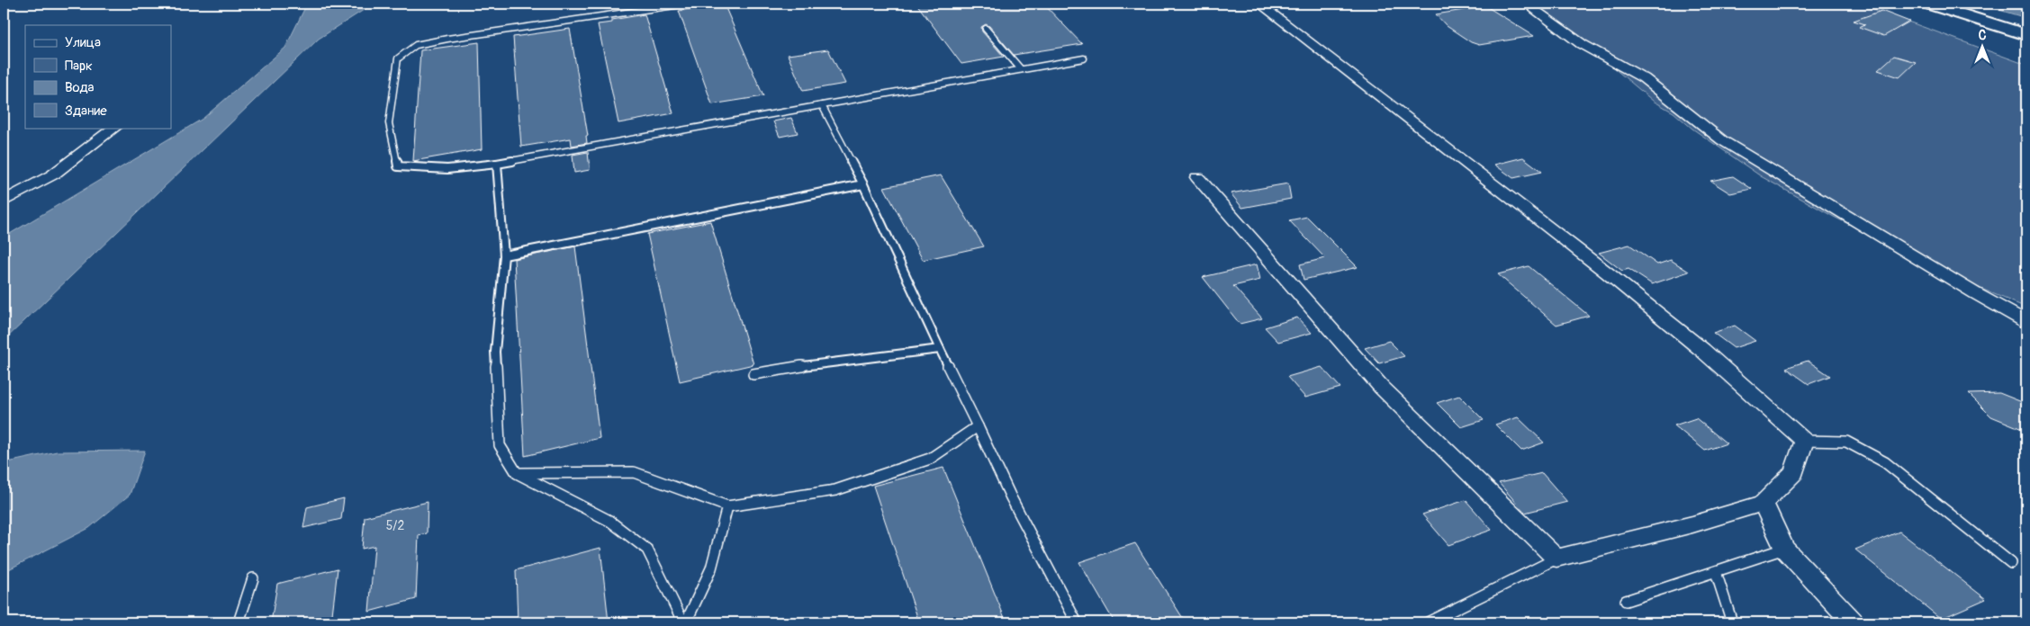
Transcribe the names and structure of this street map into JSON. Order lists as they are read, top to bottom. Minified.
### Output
{"house_numbers":["5/2"],"legend":["Улица","Парк","Вода","Здание"],"north":"top"}
